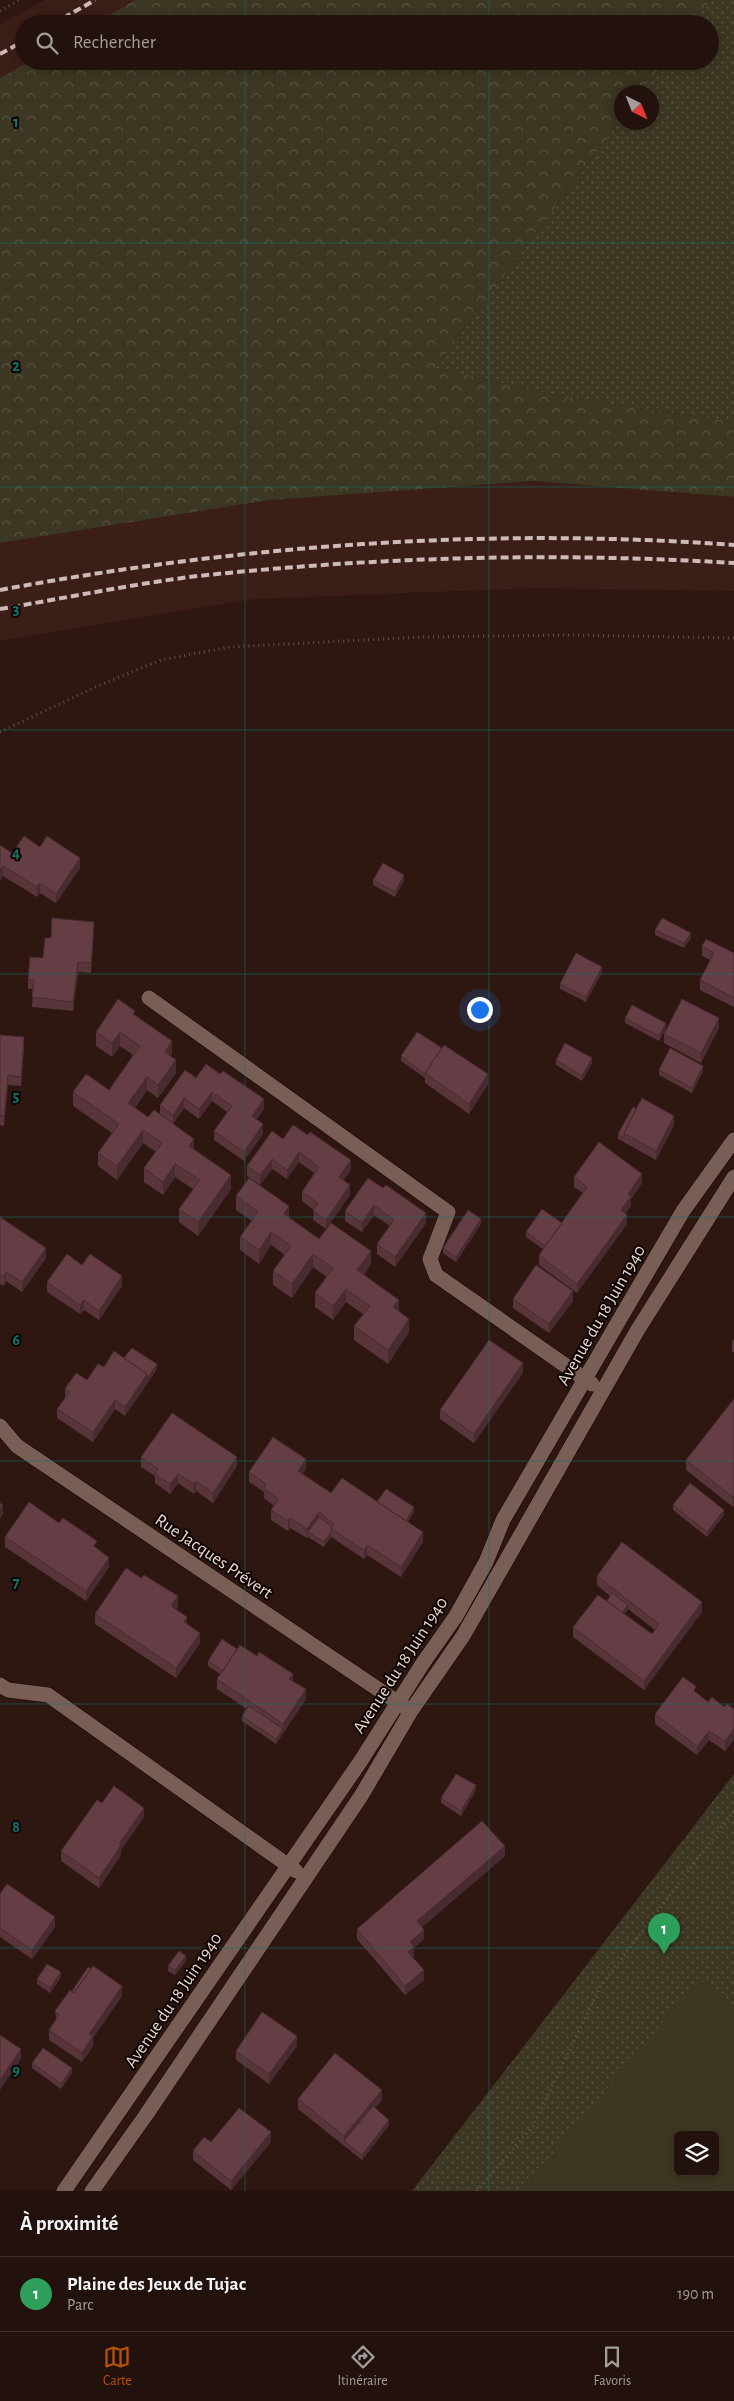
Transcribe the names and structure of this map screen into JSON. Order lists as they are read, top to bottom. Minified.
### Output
{"streets":{"street":["Avenue du 18 Juin 1940","Rue Jacques Prévert"]},"crossings":[["Avenue du 18 Juin 1940","Rue Jacques Prévert"]],"north":"bottom right","page":{"search":"Rechercher","pins":"1","heading":"À proximité","list":[{"mark":"1","name":"Plaine des Jeux de Tujac","note":"Parc","value":"190 m"}],"nav":["Carte","Itinéraire","Favoris"]},"grid":{"rows":["1","2","3","4","5","6","7","8","9"]}}
